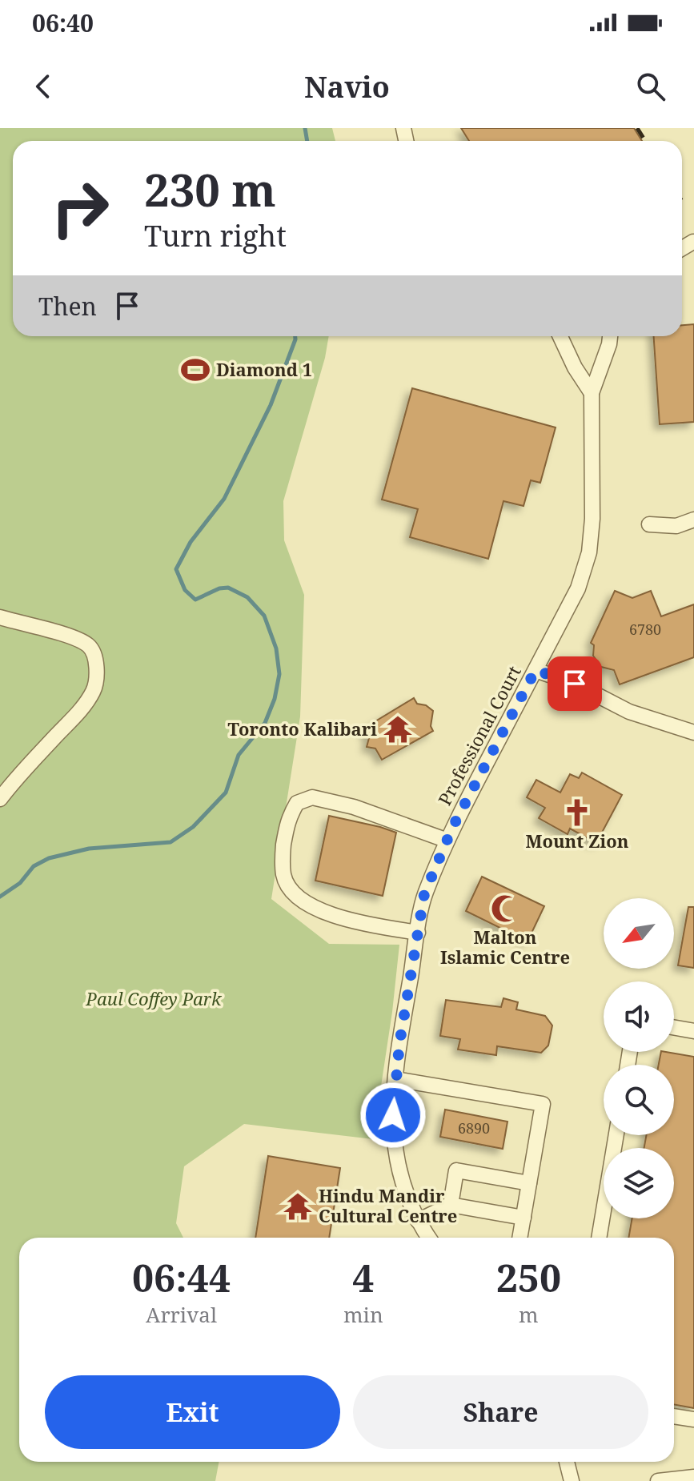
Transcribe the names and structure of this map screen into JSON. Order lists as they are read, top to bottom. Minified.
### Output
{"streets":{"street":["Professional Court"]},"parks":["Paul Coffey Park"],"places":{"sports":["Diamond 1"],"temple":["Toronto Kalibari","Hindu Mandir Cultural Centre"],"church":["Mount Zion"],"mosque":["Malton Islamic Centre"]},"house_numbers":["6780","6890"],"north":"bottom left","page":{"status":"06:40","header":"Navio","turn":["230 m","Turn right"],"then":"Then","eta":["06:44","Arrival","4","min","250","m"],"buttons":["Exit","Share"]}}
